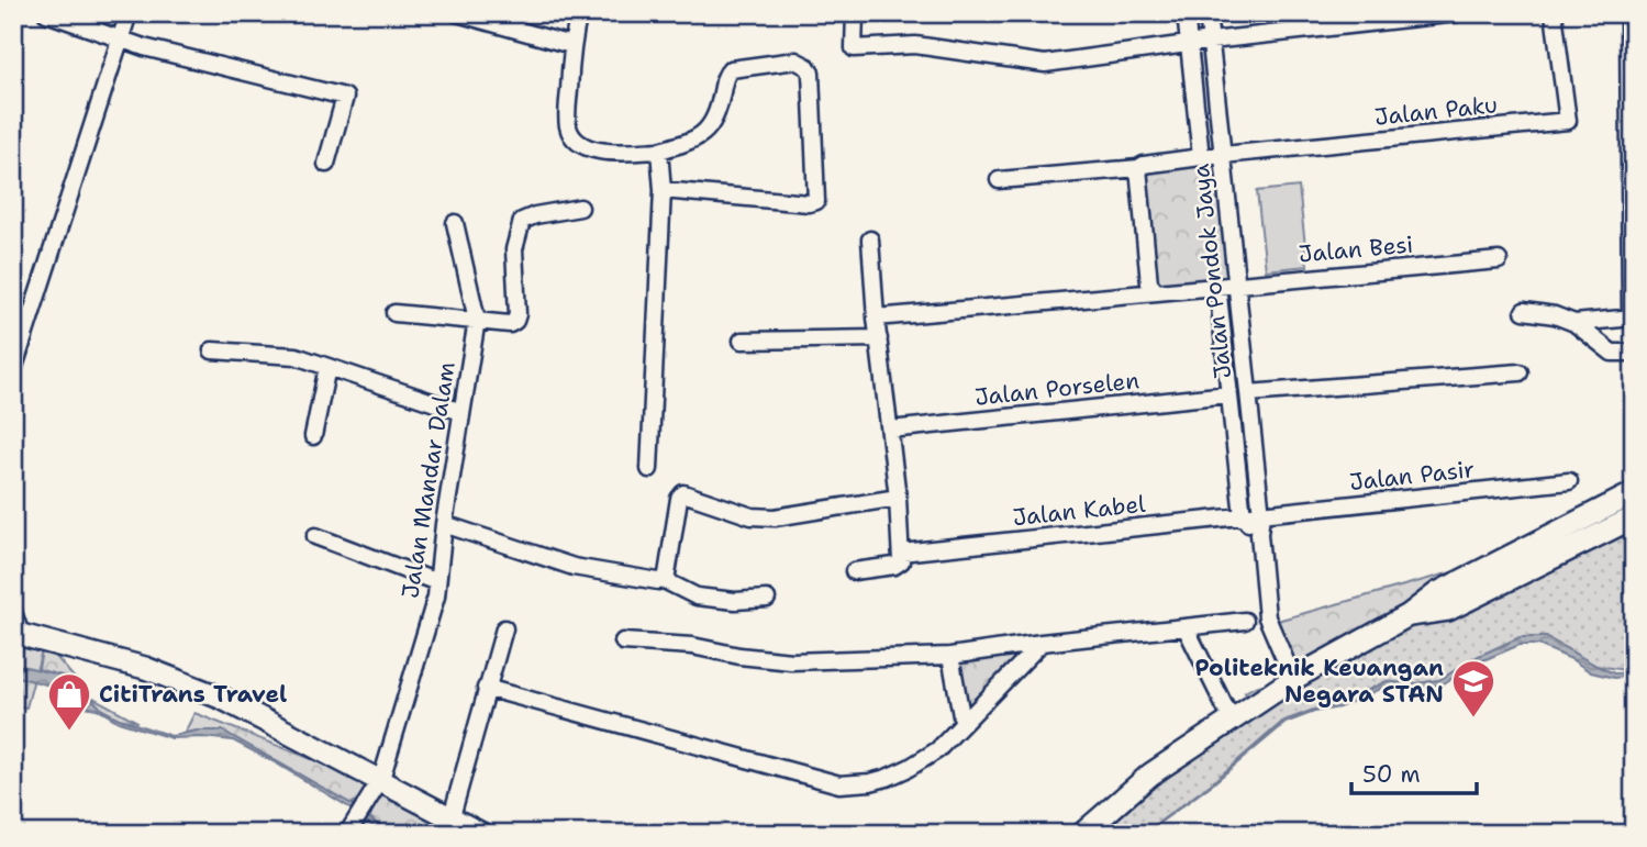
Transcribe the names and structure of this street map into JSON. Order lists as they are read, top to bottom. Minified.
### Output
{"streets":{"street":["Jalan Paku","Jalan Besi","Jalan Pondok Jaya","Jalan Porselen","Jalan Pasir","Jalan Mandar Dalam","Jalan Kabel"]},"crossings":[["Jalan Paku","Jalan Pondok Jaya"],["Jalan Besi","Jalan Pondok Jaya"],["Jalan Pondok Jaya","Jalan Porselen"],["Jalan Pondok Jaya","Jalan Pasir"],["Jalan Pondok Jaya","Jalan Kabel"],["Jalan Pasir","Jalan Kabel"]],"places":{"school or university":["Politeknik Keuangan Negara STAN"],"shop":["CitiTrans Travel"]},"scale_bar":"50 m"}
